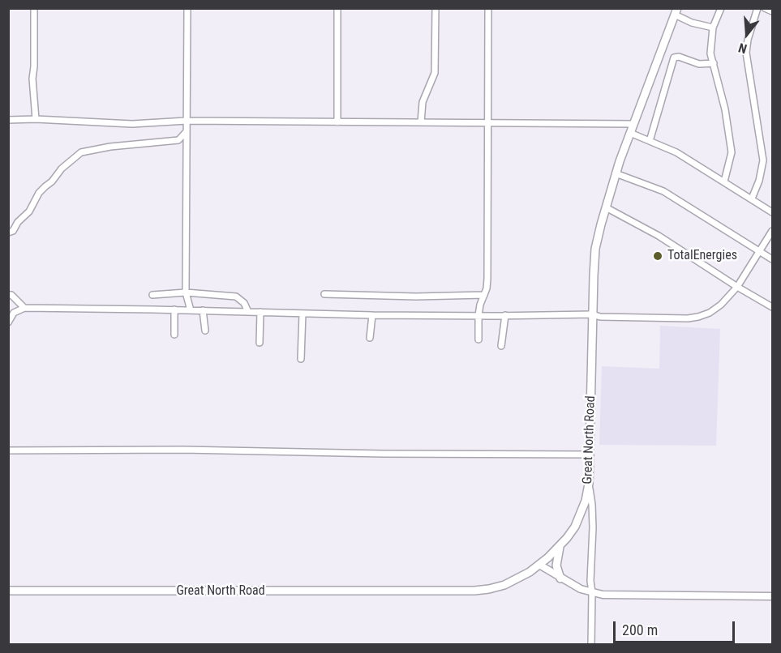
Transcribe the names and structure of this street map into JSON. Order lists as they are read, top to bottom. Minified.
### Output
{"streets":{"highway":["Great North Road"]},"places":["TotalEnergies"],"scale_bar":"200 m","north":"bottom"}
